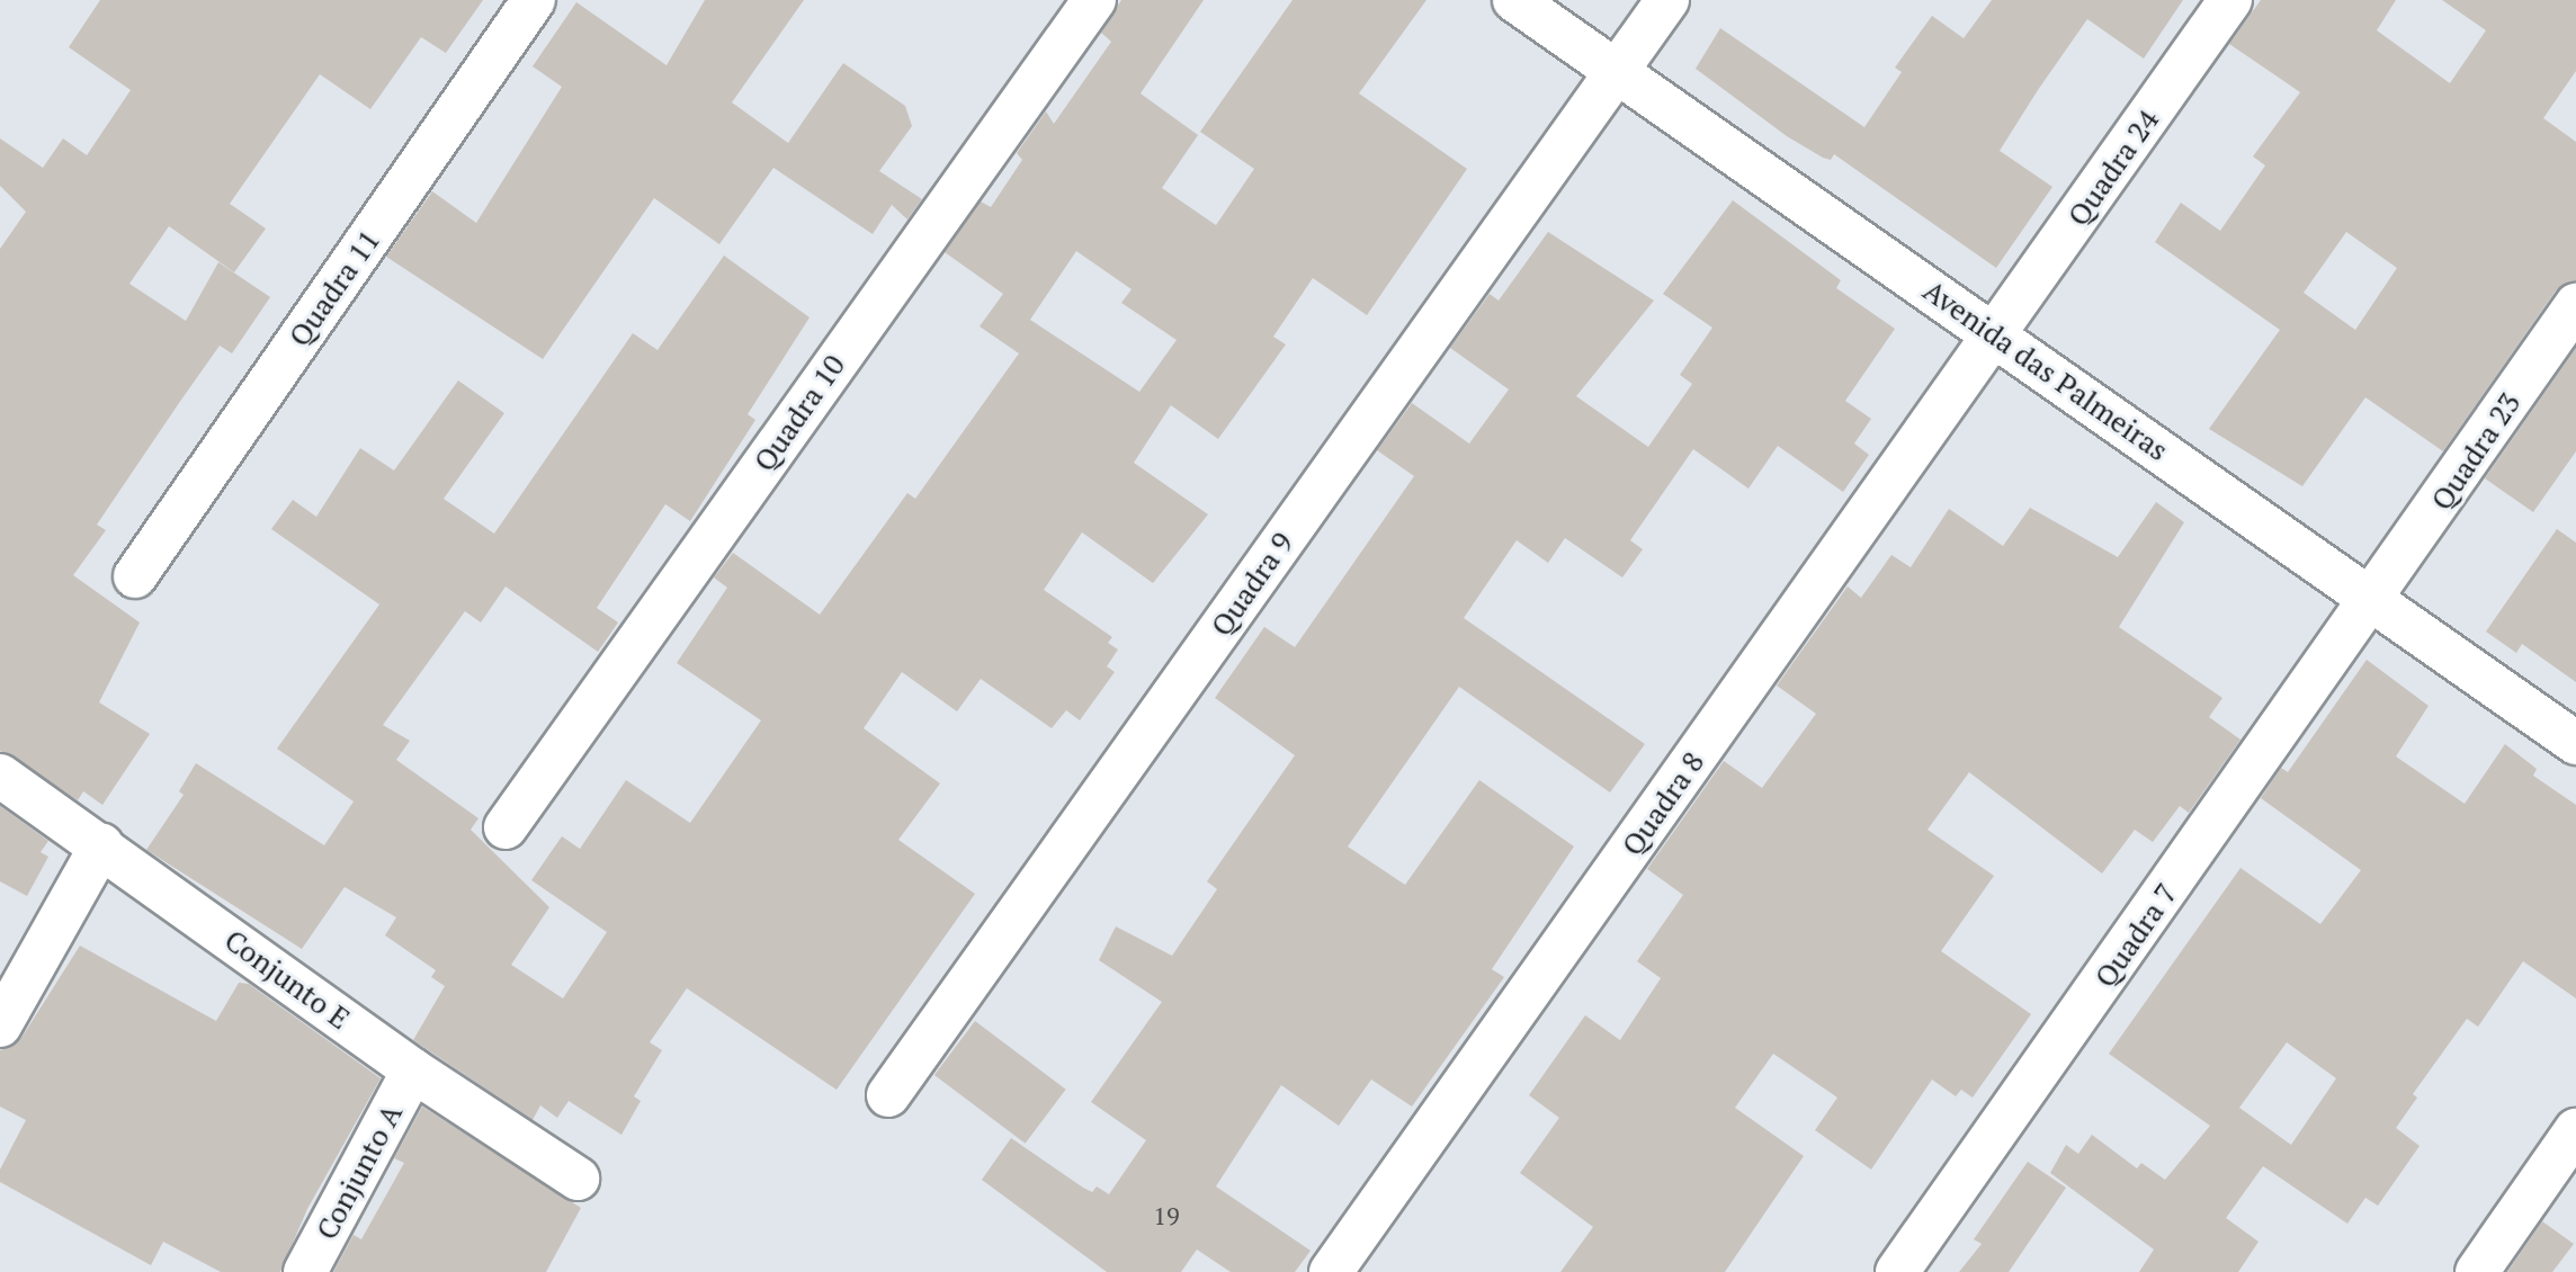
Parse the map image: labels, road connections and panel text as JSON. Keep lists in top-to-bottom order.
{
  "streets": {
    "street": [
      "Quadra 24",
      "Quadra 11",
      "Avenida das Palmeiras",
      "Quadra 10",
      "Quadra 23",
      "Quadra 9",
      "Quadra 8",
      "Quadra 7",
      "Conjunto E",
      "Conjunto A"
    ]
  },
  "crossings": [
    ["Quadra 24", "Avenida das Palmeiras"],
    ["Quadra 24", "Quadra 8"],
    ["Avenida das Palmeiras", "Quadra 23"],
    ["Avenida das Palmeiras", "Quadra 9"],
    ["Avenida das Palmeiras", "Quadra 8"],
    ["Avenida das Palmeiras", "Quadra 7"],
    ["Quadra 23", "Quadra 7"],
    ["Conjunto E", "Conjunto A"]
  ],
  "house_numbers": ["19"]
}
